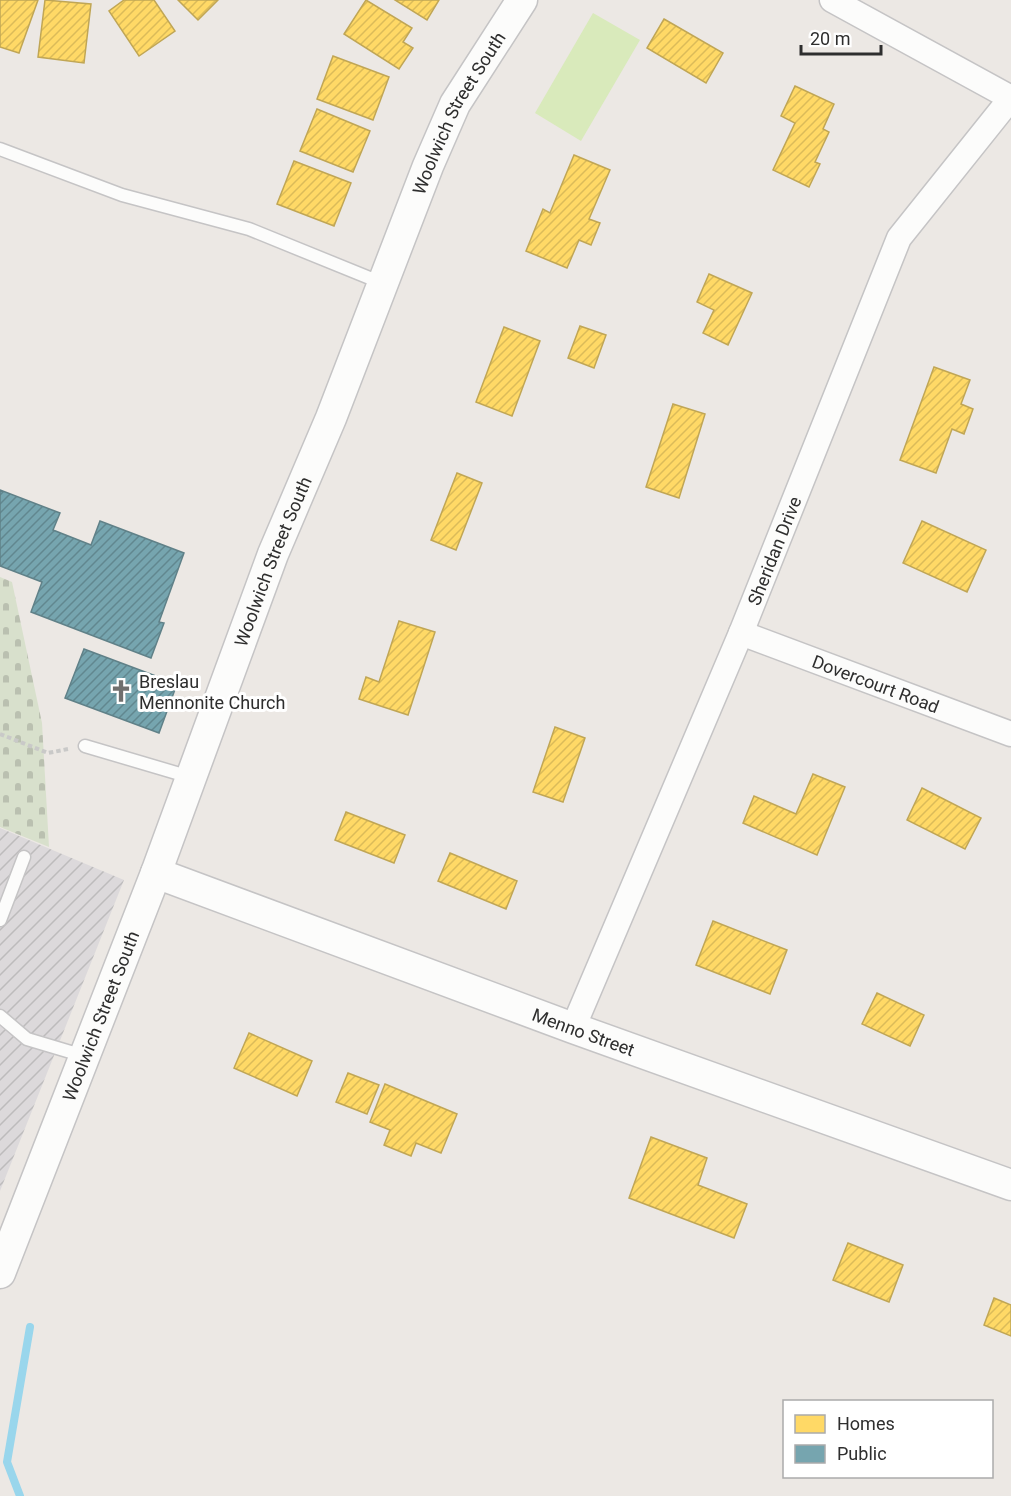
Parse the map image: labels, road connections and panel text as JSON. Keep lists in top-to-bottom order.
{
  "streets": {
    "street": [
      "Woolwich Street South",
      "Sheridan Drive",
      "Dovercourt Road",
      "Menno Street"
    ]
  },
  "crossings": [
    ["Woolwich Street South", "Menno Street"],
    ["Sheridan Drive", "Dovercourt Road"],
    ["Sheridan Drive", "Menno Street"]
  ],
  "places": {
    "church": ["Breslau Mennonite Church"]
  },
  "legend": ["Homes", "Public"],
  "scale_bar": "20 m"
}
